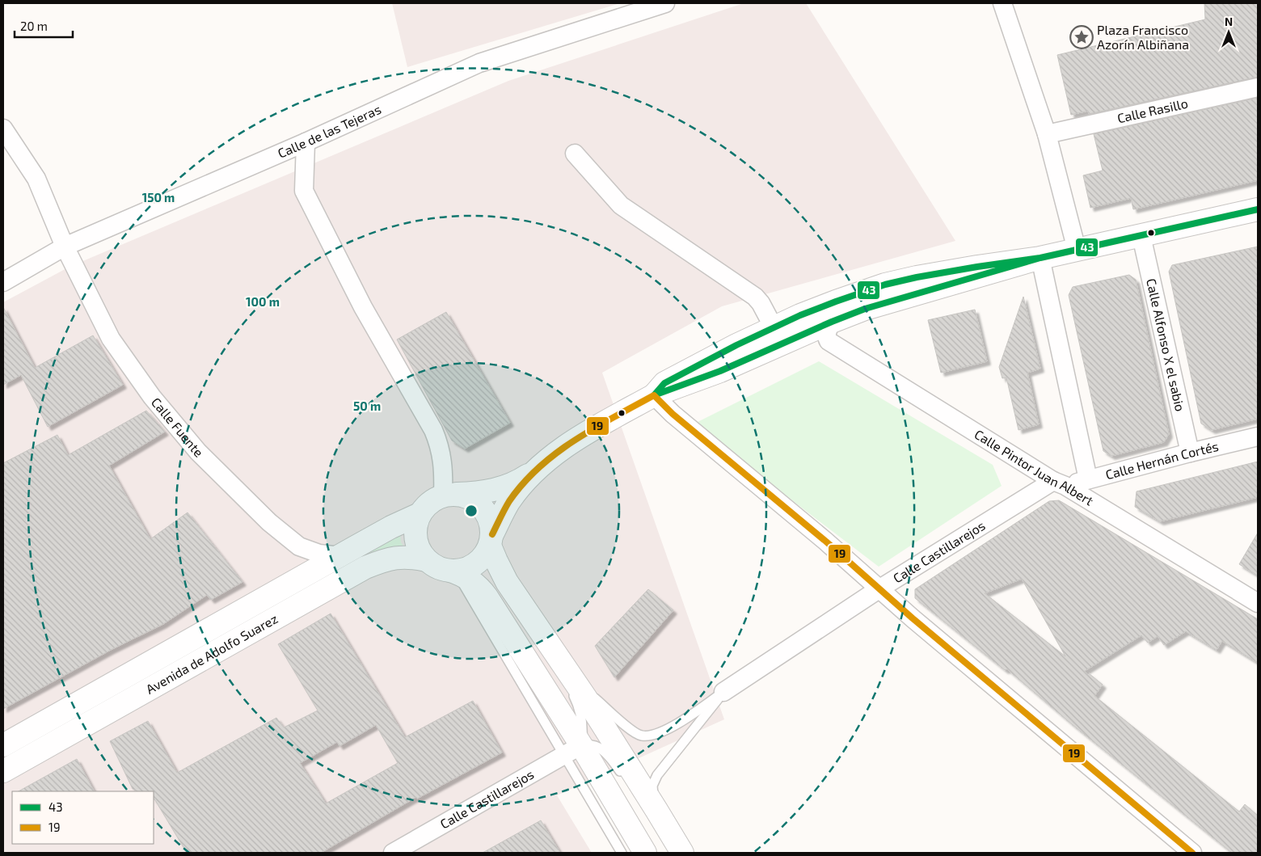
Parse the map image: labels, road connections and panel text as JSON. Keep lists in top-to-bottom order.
{
  "streets": {
    "main road": ["Avenida de Adolfo Suarez"],
    "street": [
      "Calle Rasillo",
      "Calle de las Tejeras",
      "Calle Alfonso X el sabio",
      "Calle Fuente",
      "Calle Hernán Cortés",
      "Calle Pintor Juan Albert",
      "Calle Castillarejos"
    ]
  },
  "crossings": [
    ["Calle de las Tejeras", "Calle Fuente"],
    ["Calle Alfonso X el sabio", "Calle Hernán Cortés"],
    ["Calle Fuente", "Avenida de Adolfo Suarez"],
    ["Calle Hernán Cortés", "Calle Pintor Juan Albert"],
    ["Calle Hernán Cortés", "Calle Castillarejos"],
    ["Calle Pintor Juan Albert", "Calle Castillarejos"]
  ],
  "places": {
    "place": ["Plaza Francisco Azorín Albiñana"]
  },
  "lines": ["transit line 43", "transit line 19"],
  "legend": ["43", "19"],
  "scale_bar": "20 m",
  "north": "top",
  "rings": ["150 m", "100 m", "50 m"]
}
